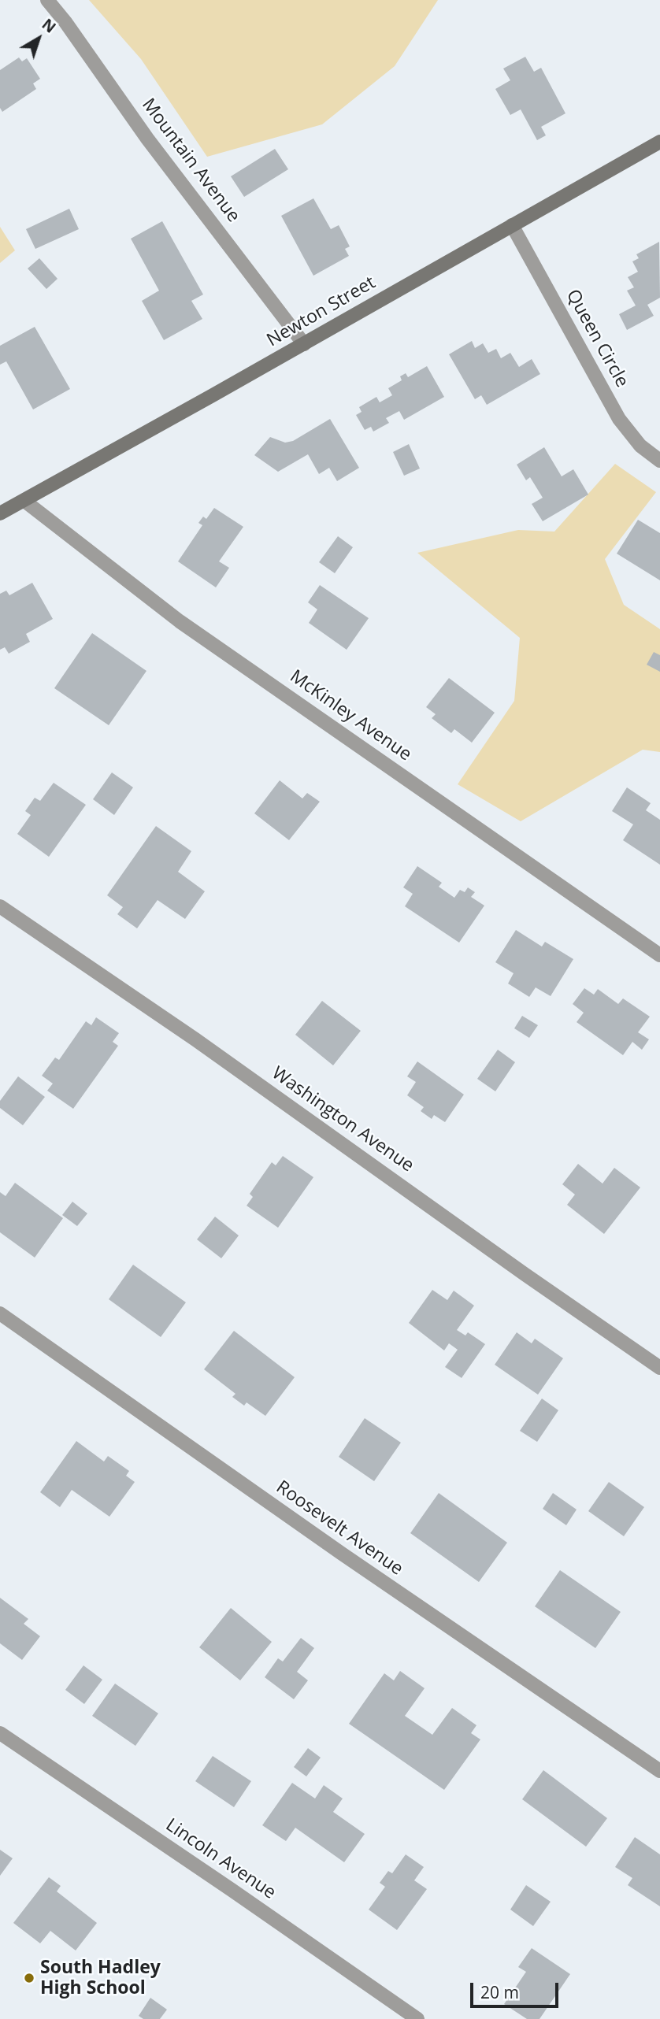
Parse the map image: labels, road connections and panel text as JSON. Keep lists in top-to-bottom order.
{
  "streets": {
    "main road": ["Newton Street"],
    "street": [
      "Mountain Avenue",
      "Queen Circle",
      "McKinley Avenue",
      "Washington Avenue",
      "Roosevelt Avenue",
      "Lincoln Avenue"
    ]
  },
  "crossings": [
    ["Mountain Avenue", "Newton Street"],
    ["Newton Street", "Queen Circle"],
    ["Newton Street", "McKinley Avenue"]
  ],
  "places": ["South Hadley High School"],
  "scale_bar": "20 m",
  "north": "top right"
}
